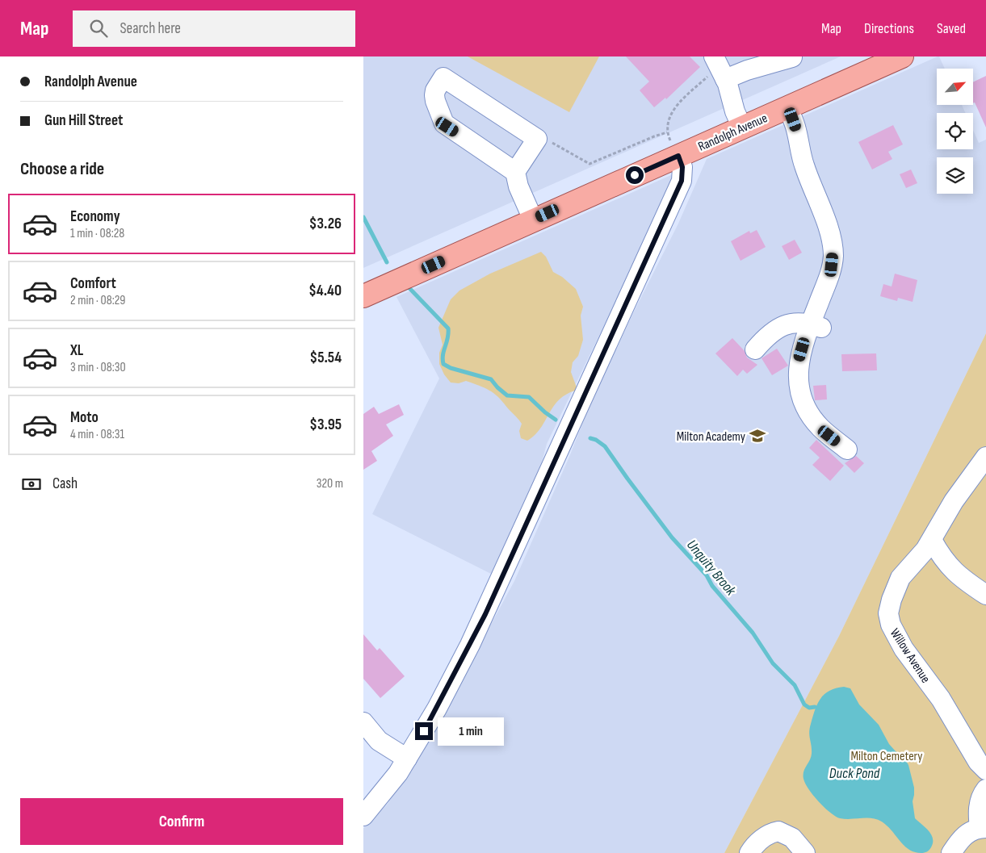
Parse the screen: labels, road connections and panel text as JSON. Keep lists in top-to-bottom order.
{
  "streets": {
    "main road": ["Randolph Avenue"],
    "street": ["Willow Avenue"]
  },
  "water": ["Unquity Brook", "Duck Pond"],
  "parks": ["Milton Cemetery"],
  "places": {
    "school or university": ["Milton Academy"]
  },
  "north": "top right",
  "page": {
    "header": "Map",
    "search": "Search here",
    "nav": ["Map", "Directions", "Saved"],
    "banner": ["Randolph Avenue", "Gun Hill Street"],
    "heading": "Choose a ride",
    "list": [
      {
        "name": "Economy",
        "note": "1 min · 08:28",
        "value": "$3.26"
      },
      {
        "name": "Comfort",
        "note": "2 min · 08:29",
        "value": "$4.40"
      },
      {
        "name": "XL",
        "note": "3 min · 08:30",
        "value": "$5.54"
      },
      {
        "name": "Moto",
        "note": "4 min · 08:31",
        "value": "$3.95"
      }
    ],
    "pay": ["Cash", "320 m"],
    "bubble": "1 min",
    "buttons": "Confirm"
  }
}
